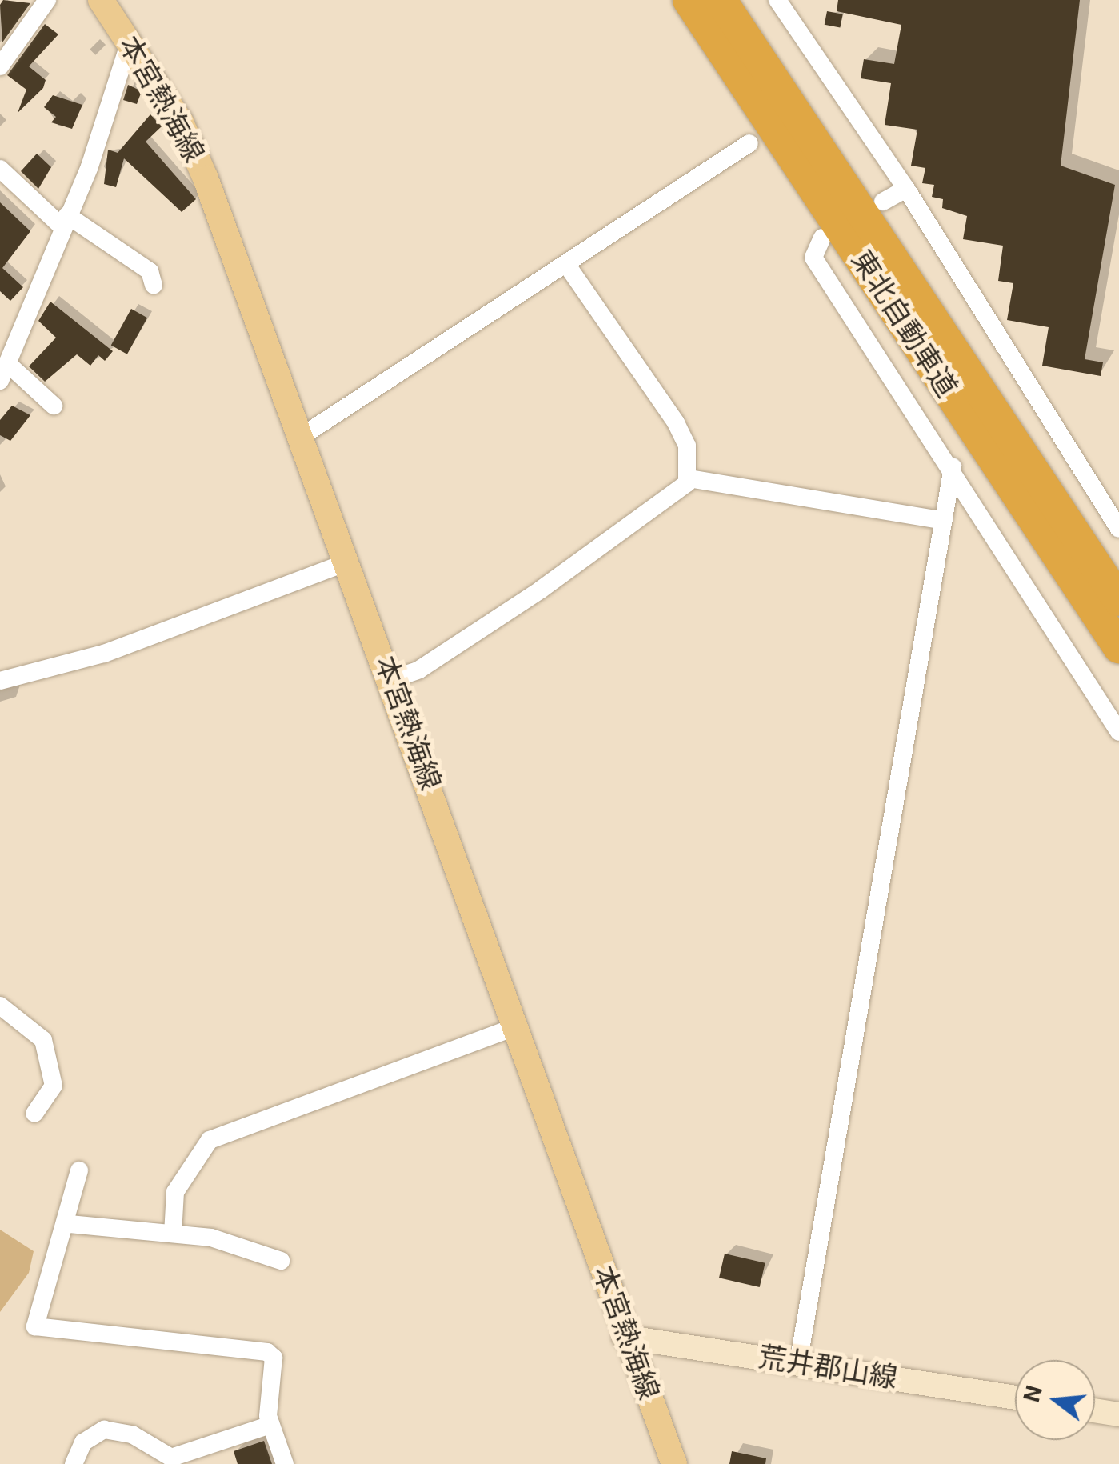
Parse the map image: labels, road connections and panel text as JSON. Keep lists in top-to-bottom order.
{
  "streets": {
    "highway": ["東北自動車道"],
    "main road": ["本宮熱海線", "荒井郡山線"]
  },
  "crossings": [
    ["本宮熱海線", "荒井郡山線"]
  ],
  "north": "left"
}
